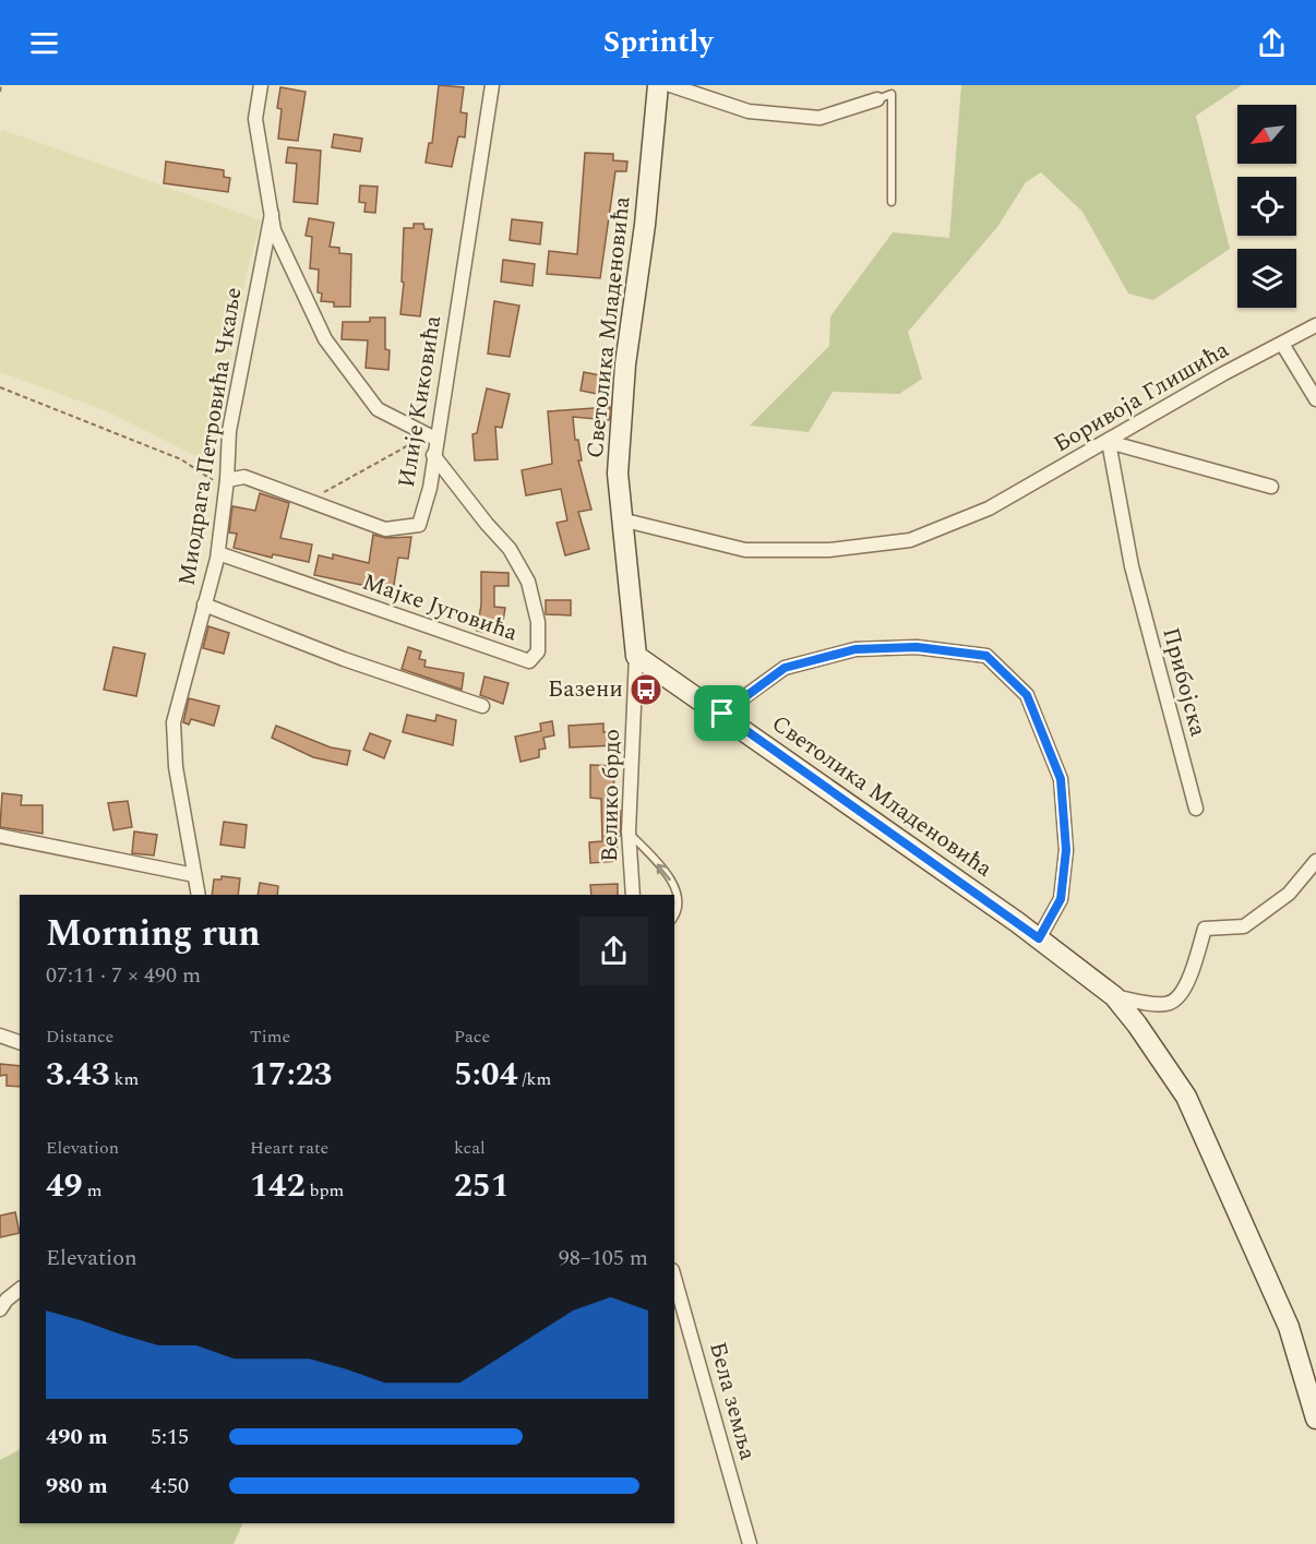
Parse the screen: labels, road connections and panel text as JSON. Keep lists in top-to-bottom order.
{
  "streets": {
    "street": [
      "Светолика Младеновића",
      "Боривоја Глишића",
      "Илије Киковића",
      "Миодрага Петровића Чкаље",
      "Мајке Југовића",
      "Прибојска",
      "Велико брдо",
      "Бела земља"
    ]
  },
  "crossings": [
    ["Светолика Младеновића", "Боривоја Глишића"],
    ["Светолика Младеновића", "Велико брдо"],
    ["Боривоја Глишића", "Прибојска"],
    ["Илије Киковића", "Миодрага Петровића Чкаље"],
    ["Илије Киковића", "Мајке Југовића"],
    ["Миодрага Петровића Чкаље", "Мајке Југовића"]
  ],
  "places": {
    "bus stop": ["Базени"]
  },
  "north": "bottom left",
  "page": {
    "header": "Sprintly",
    "heading": ["Morning run", "07:11 · 7 × 490 m"],
    "stats": [
      ["Distance", "3.43 km"],
      ["Time", "17:23"],
      ["Pace", "5:04 /km"],
      ["Elevation", "49 m"],
      ["Heart rate", "142 bpm"],
      ["kcal", "251"]
    ],
    "chart": ["Elevation", "98–105 m"],
    "list": [
      {
        "name": "490 m",
        "note": "5:15"
      },
      {
        "name": "980 m",
        "note": "4:50"
      }
    ]
  }
}
